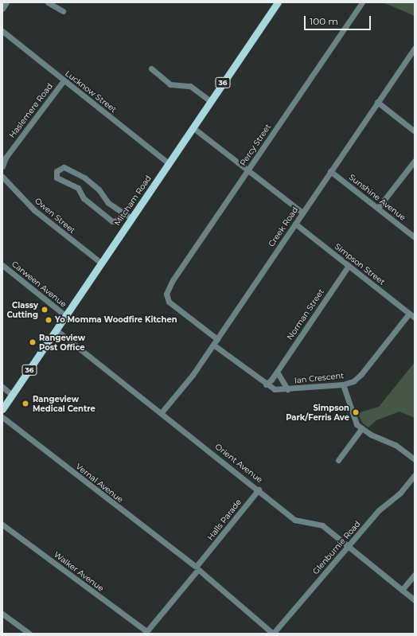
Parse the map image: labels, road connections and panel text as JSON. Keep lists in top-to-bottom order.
{
  "streets": {
    "main road": ["36", "Mitcham Road"],
    "street": [
      "Lucknow Street",
      "Haslemere Road",
      "Percy Street",
      "Sunshine Avenue",
      "Owen Street",
      "Creek Road",
      "Simpson Street",
      "Carween Avenue",
      "Norman Street",
      "Ian Crescent",
      "Orient Avenue",
      "Vernal Avenue",
      "Halls Parade",
      "Glenburnie Road",
      "Walker Avenue"
    ]
  },
  "crossings": [
    ["Lucknow Street", "Haslemere Road"],
    ["Lucknow Street", "Mitcham Road"],
    ["Percy Street", "Creek Road"],
    ["Sunshine Avenue", "Creek Road"],
    ["Mitcham Road", "Owen Street"],
    ["Mitcham Road", "Carween Avenue"],
    ["Mitcham Road", "Orient Avenue"],
    ["Creek Road", "Simpson Street"],
    ["Creek Road", "Ian Crescent"],
    ["Creek Road", "Orient Avenue"],
    ["Simpson Street", "Norman Street"],
    ["Simpson Street", "Ian Crescent"],
    ["Norman Street", "Ian Crescent"],
    ["Orient Avenue", "Halls Parade"],
    ["Orient Avenue", "Glenburnie Road"],
    ["Vernal Avenue", "Halls Parade"],
    ["Vernal Avenue", "Glenburnie Road"],
    ["Halls Parade", "Walker Avenue"]
  ],
  "places": [
    "Classy Cutting",
    "Yo Momma Woodfire Kitchen",
    "Rangeview Post Office",
    "Rangeview Medical Centre",
    "Simpson Park/Ferris Ave"
  ],
  "scale_bar": "100 m"
}
